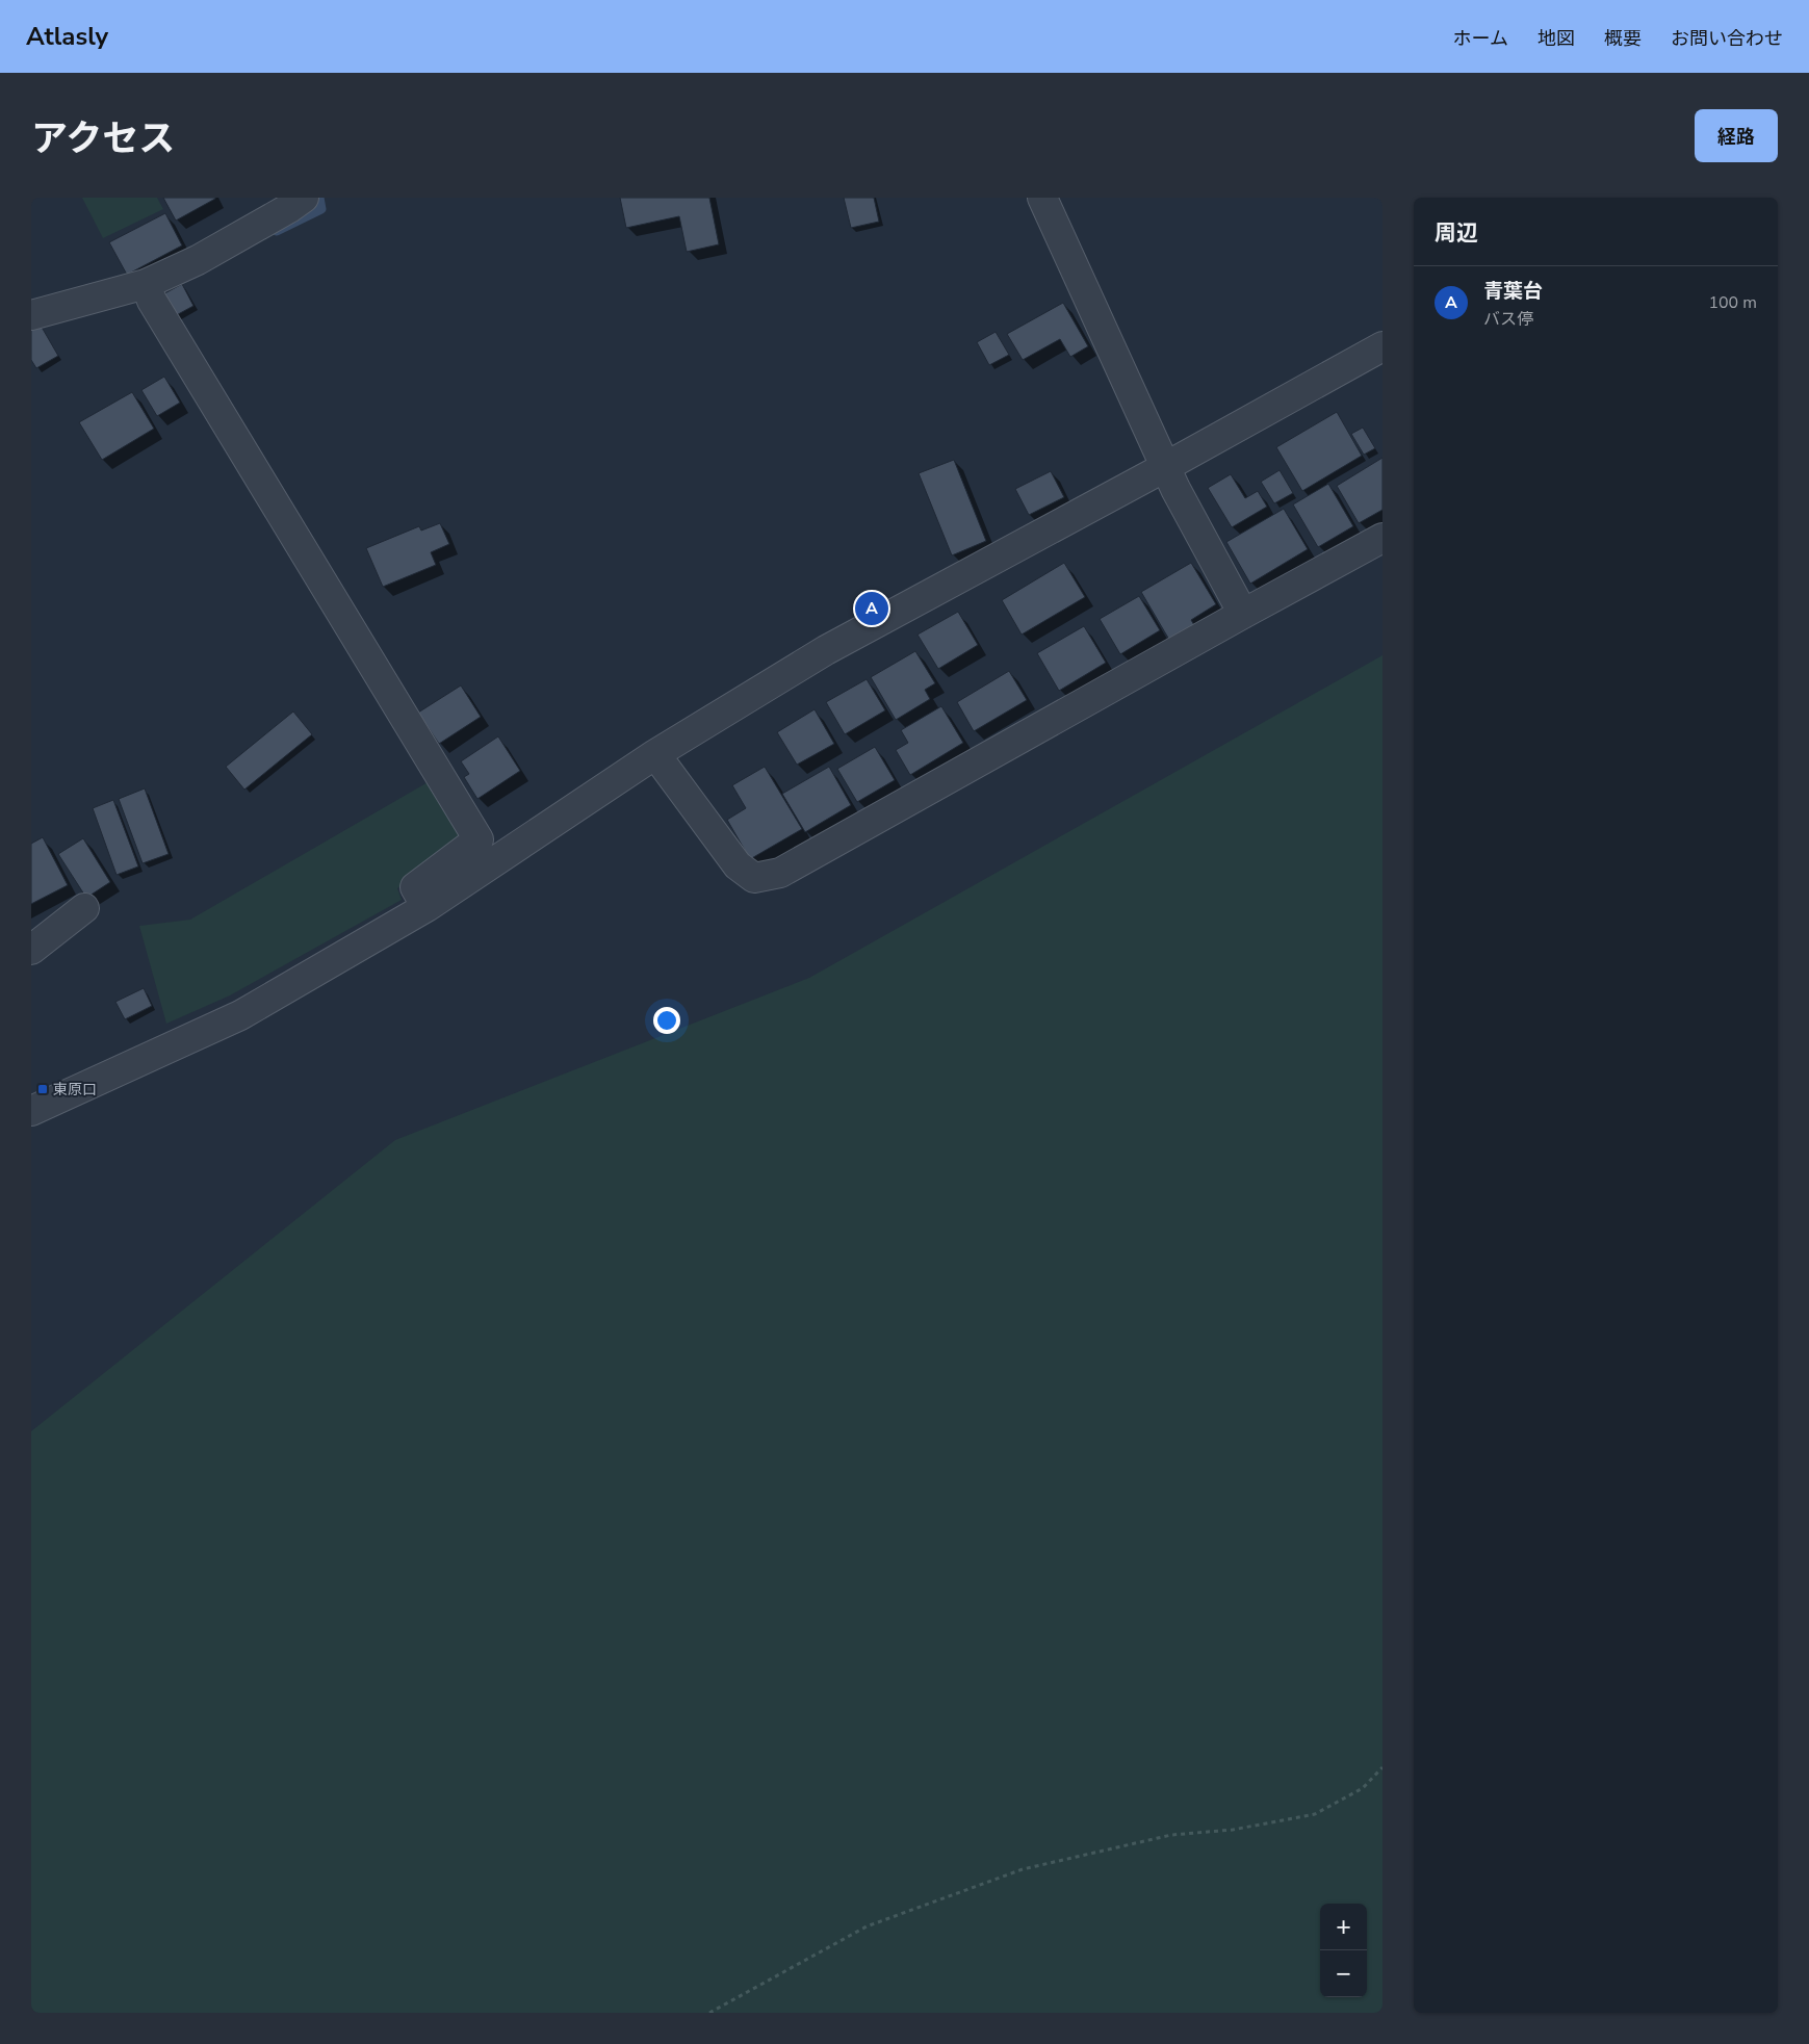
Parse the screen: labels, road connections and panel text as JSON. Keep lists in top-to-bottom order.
{
  "places": {
    "transit": ["東原口"]
  },
  "page": {
    "header": "Atlasly",
    "nav": [
      "ホーム",
      "地図",
      "概要",
      "お問い合わせ"
    ],
    "title": "アクセス",
    "buttons": "経路",
    "heading": "周辺",
    "list": [
      {
        "mark": "A",
        "name": "青葉台",
        "note": "バス停",
        "value": "100 m"
      }
    ],
    "pins": "A",
    "map_buttons": ["+", "−"]
  }
}
